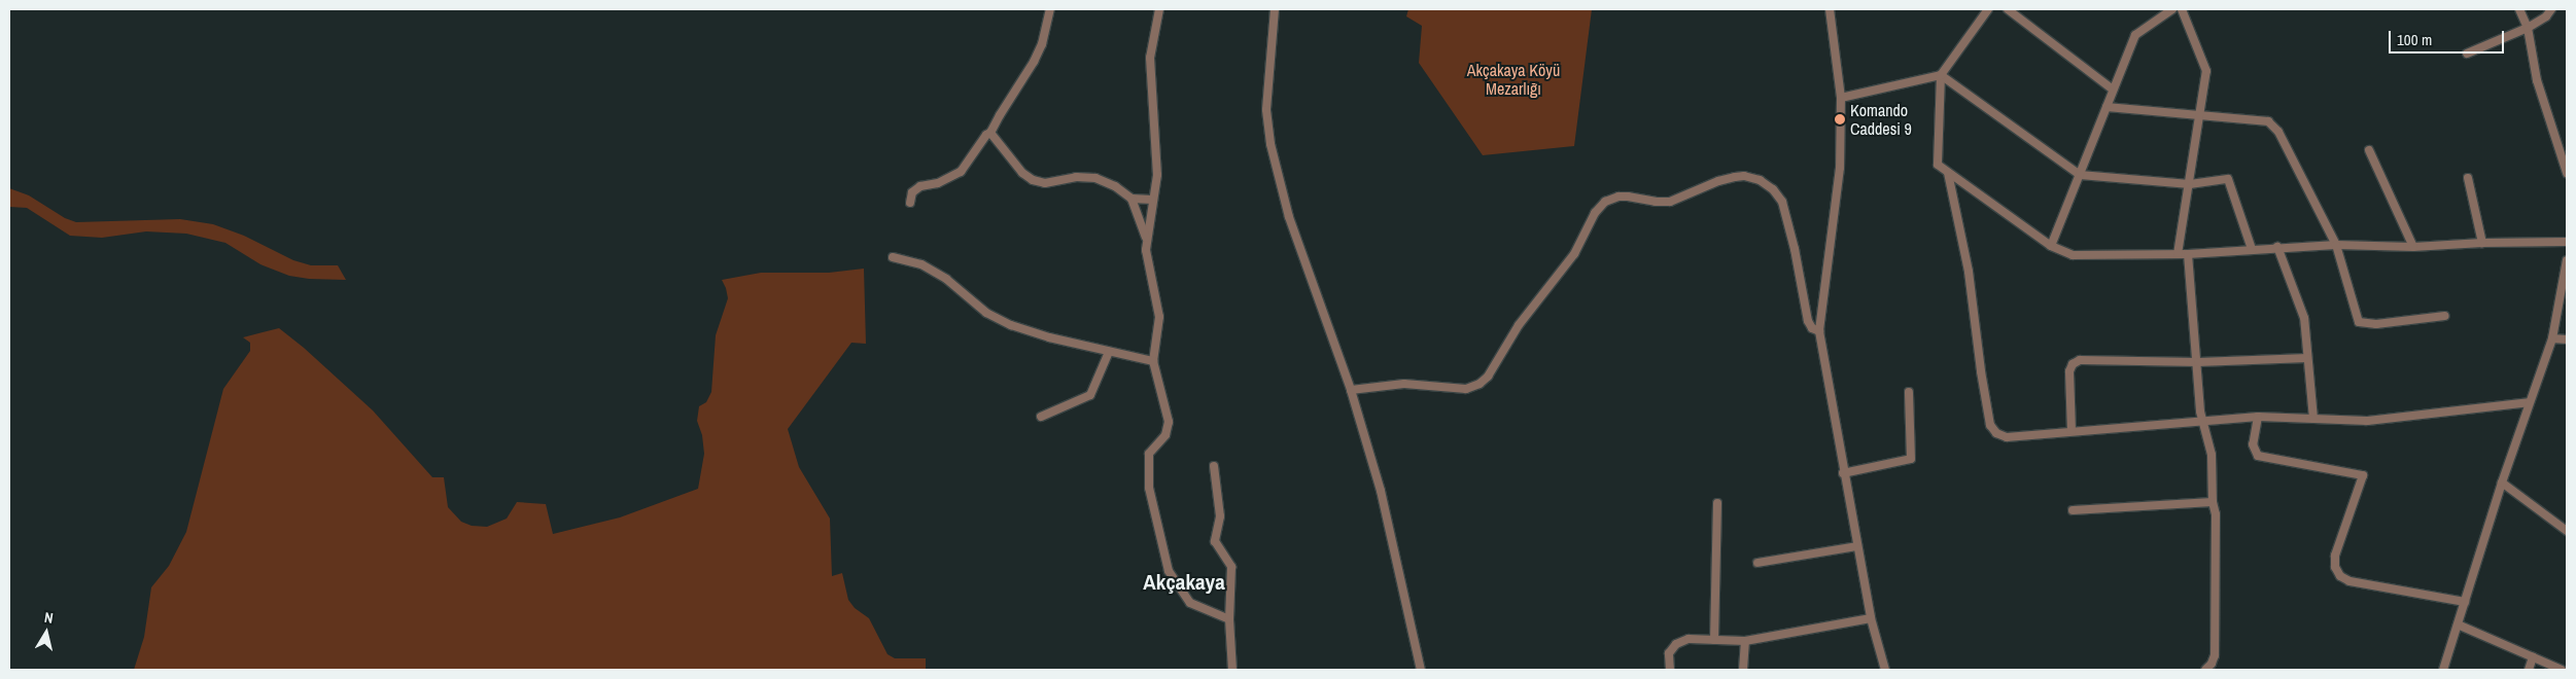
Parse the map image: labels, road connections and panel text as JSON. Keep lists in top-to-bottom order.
{
  "districts": ["Akçakaya"],
  "parks": ["Akçakaya Köyü Mezarlığı"],
  "places": ["Komando Caddesi 9"],
  "scale_bar": "100 m",
  "north": "top"
}
